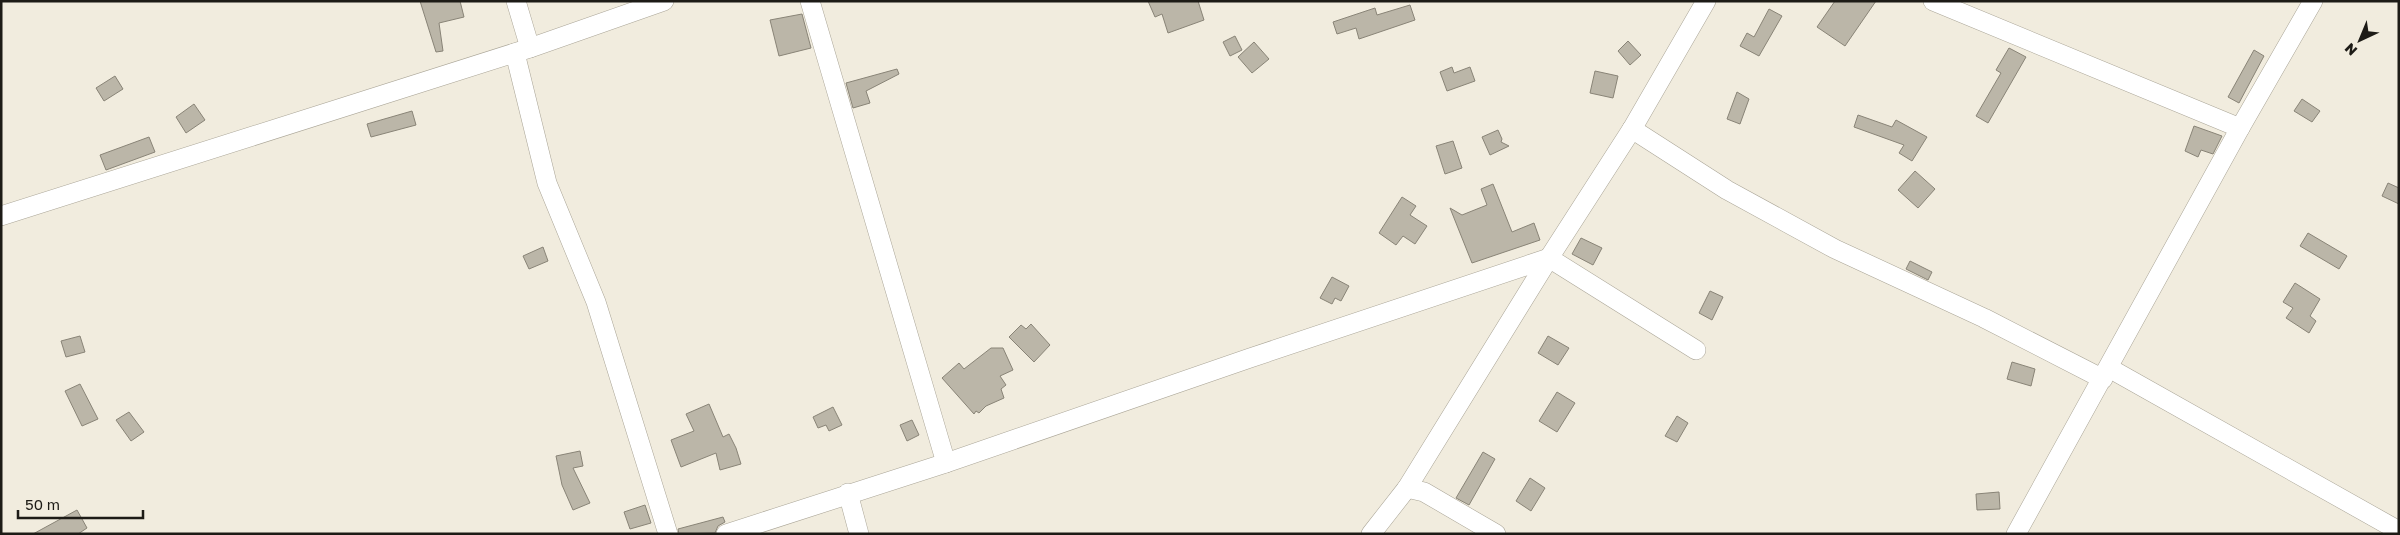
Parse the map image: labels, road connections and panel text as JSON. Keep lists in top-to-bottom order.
{
  "scale_bar": "50 m",
  "north": "bottom left"
}
